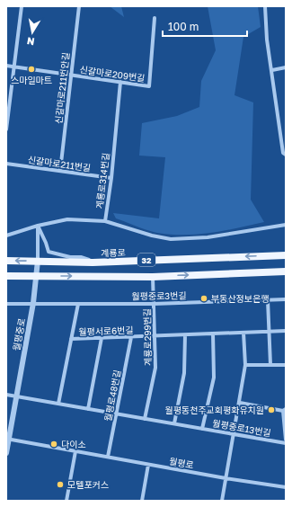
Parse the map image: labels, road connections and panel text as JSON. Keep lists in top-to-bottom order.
{
  "streets": {
    "main road": ["계룡로", "32"],
    "street": [
      "신갈마로209번길",
      "신갈마로211번안길",
      "신갈마로211번길",
      "계룡로314번길",
      "월평중로3번길",
      "월평서로6번길",
      "월평중로",
      "계룡로299번길",
      "월평로48번길",
      "월평중로13번길",
      "월평로"
    ]
  },
  "crossings": [
    ["신갈마로209번길", "신갈마로211번안길"],
    ["신갈마로209번길", "계룡로314번길"],
    ["신갈마로211번안길", "신갈마로211번길"],
    ["신갈마로211번길", "계룡로314번길"],
    ["계룡로", "월평중로"],
    ["32", "월평중로"],
    ["32", "계룡로299번길"],
    ["월평중로3번길", "월평중로"],
    ["월평중로3번길", "계룡로299번길"],
    ["월평서로6번길", "계룡로299번길"],
    ["월평서로6번길", "월평로48번길"],
    ["월평중로", "월평중로13번길"],
    ["월평중로", "월평로"],
    ["계룡로299번길", "월평중로13번길"],
    ["월평로48번길", "월평중로13번길"],
    ["월평로48번길", "월평로"]
  ],
  "places": [
    "스마일마트",
    "부동산정보은행",
    "월평동천주교회평화유치원",
    "다이소",
    "모텔포커스"
  ],
  "scale_bar": "100 m",
  "north": "bottom"
}
